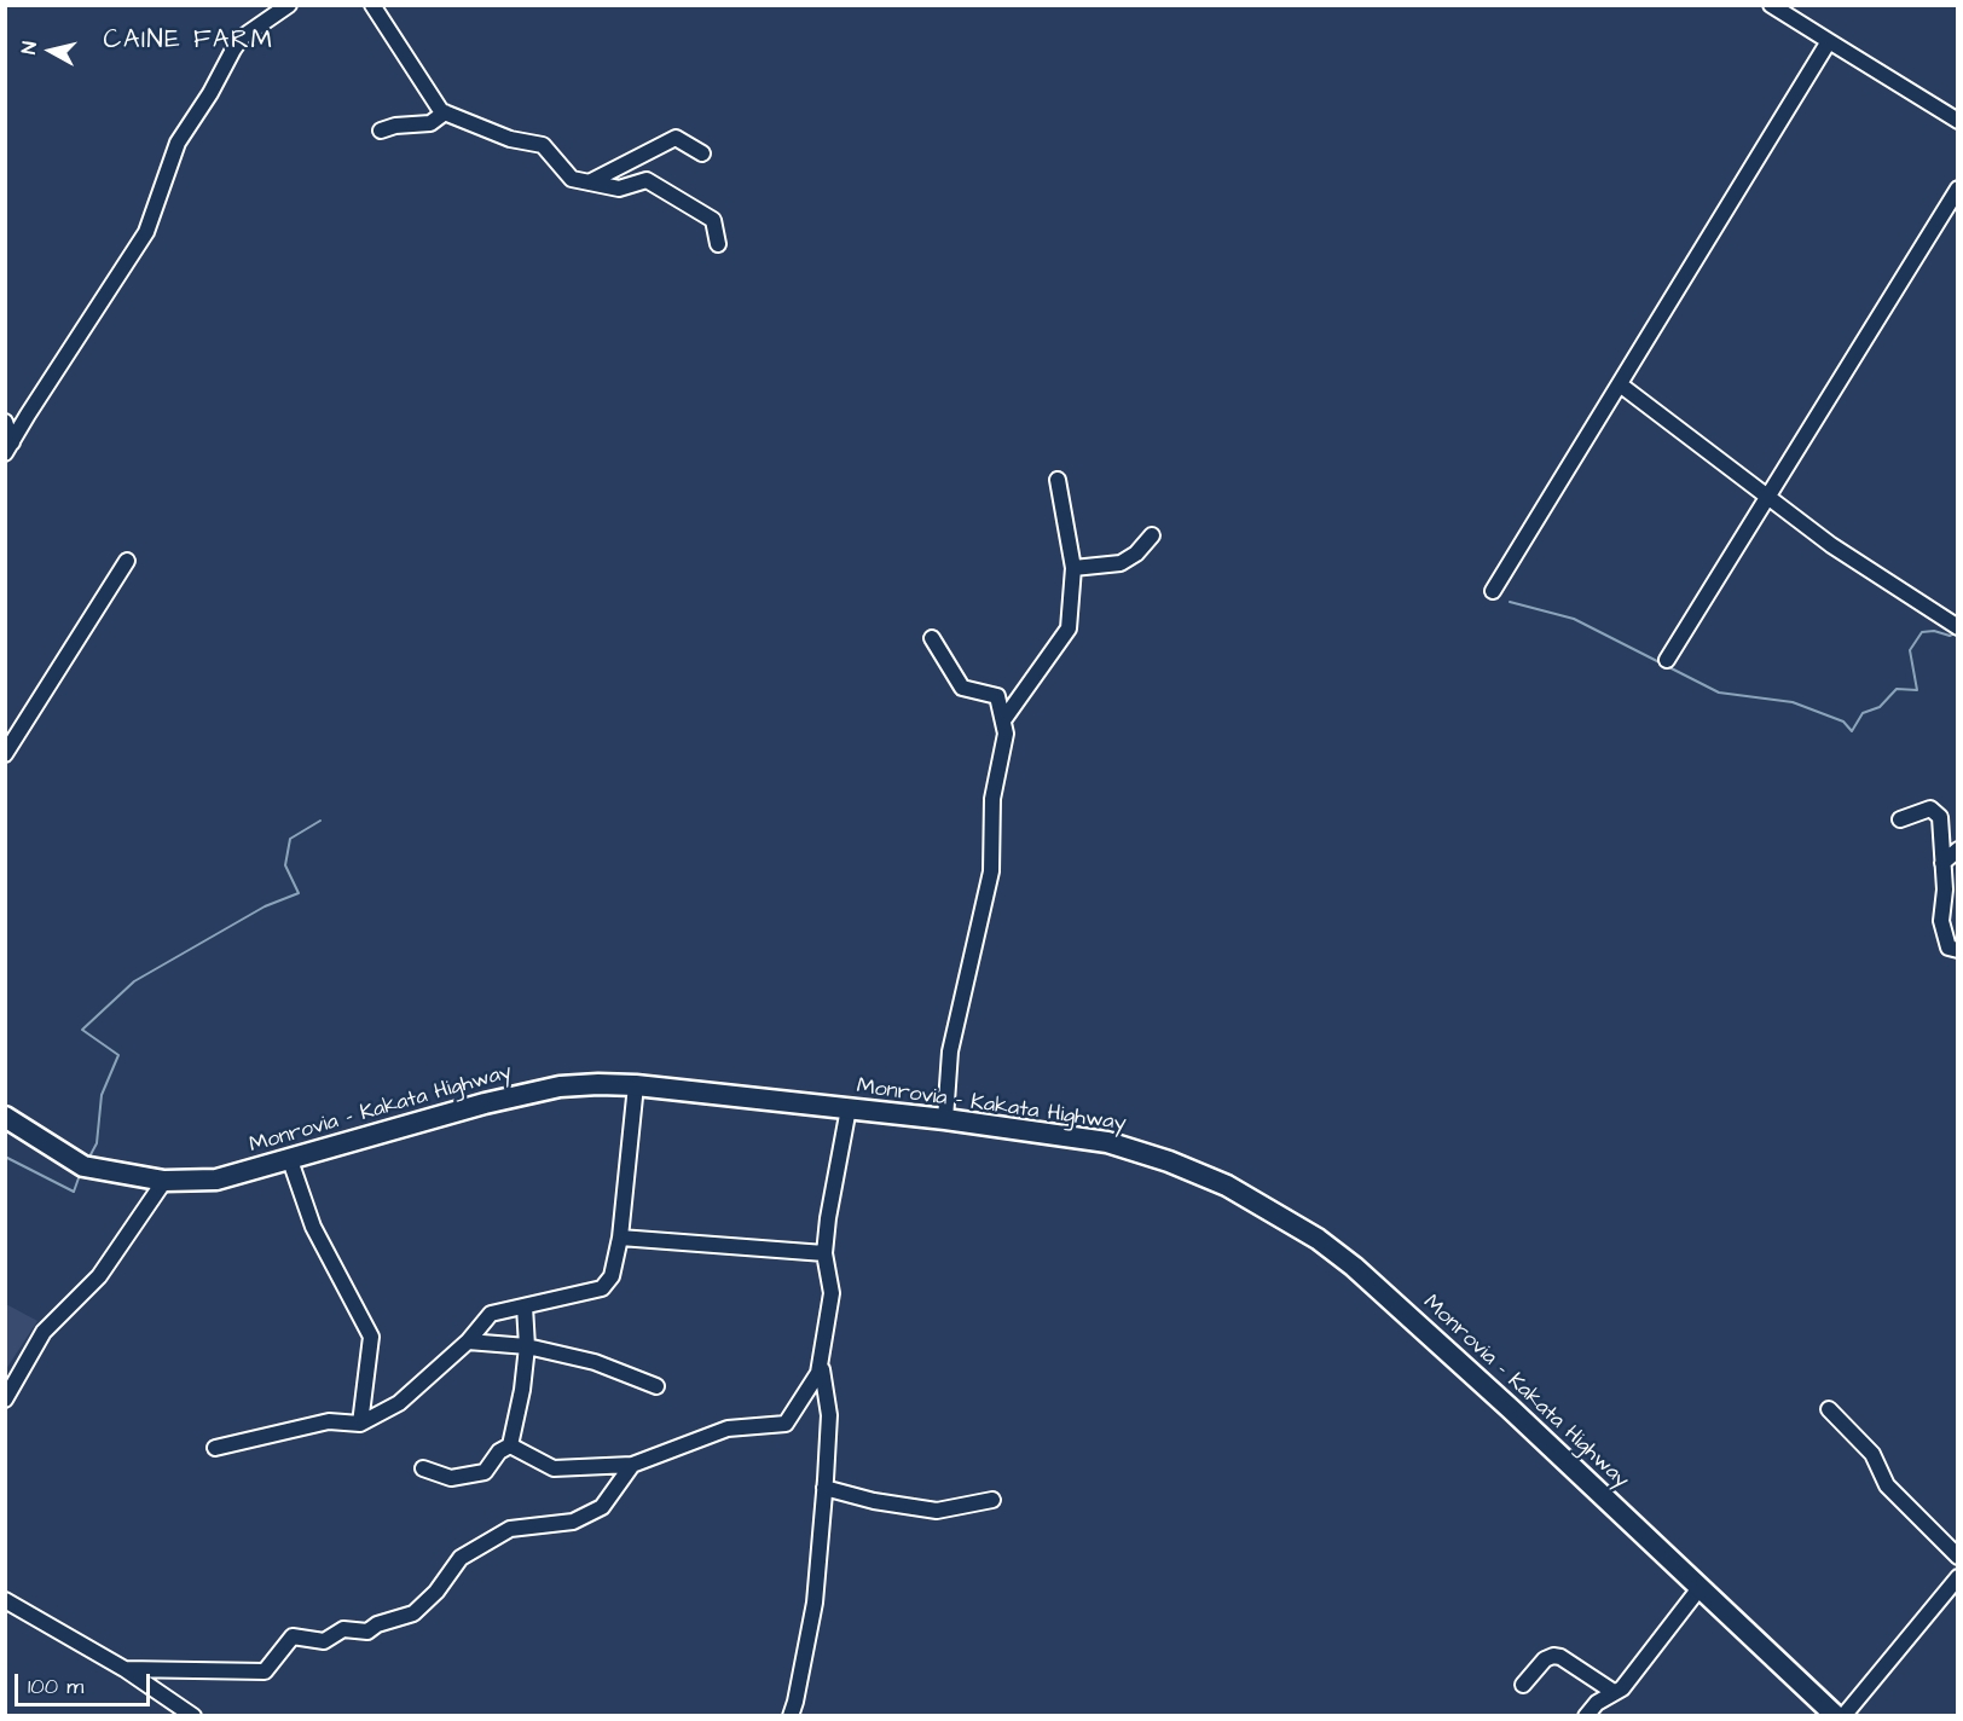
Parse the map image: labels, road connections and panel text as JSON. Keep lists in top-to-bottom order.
{
  "streets": {
    "highway": ["Monrovia - Kakata Highway"]
  },
  "districts": ["CAINE FARM"],
  "scale_bar": "100 m",
  "north": "left"
}
